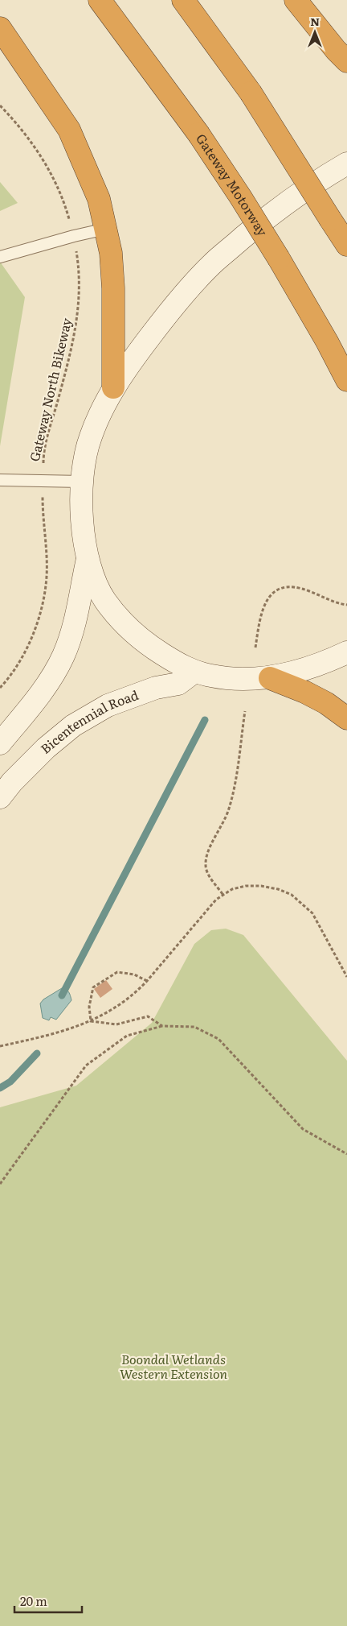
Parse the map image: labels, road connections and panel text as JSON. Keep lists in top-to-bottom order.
{
  "streets": {
    "highway": ["Gateway Motorway"],
    "main road": ["Bicentennial Road"],
    "path": ["Gateway North Bikeway"]
  },
  "parks": ["Boondal Wetlands Western Extension"],
  "scale_bar": "20 m",
  "north": "top"
}
